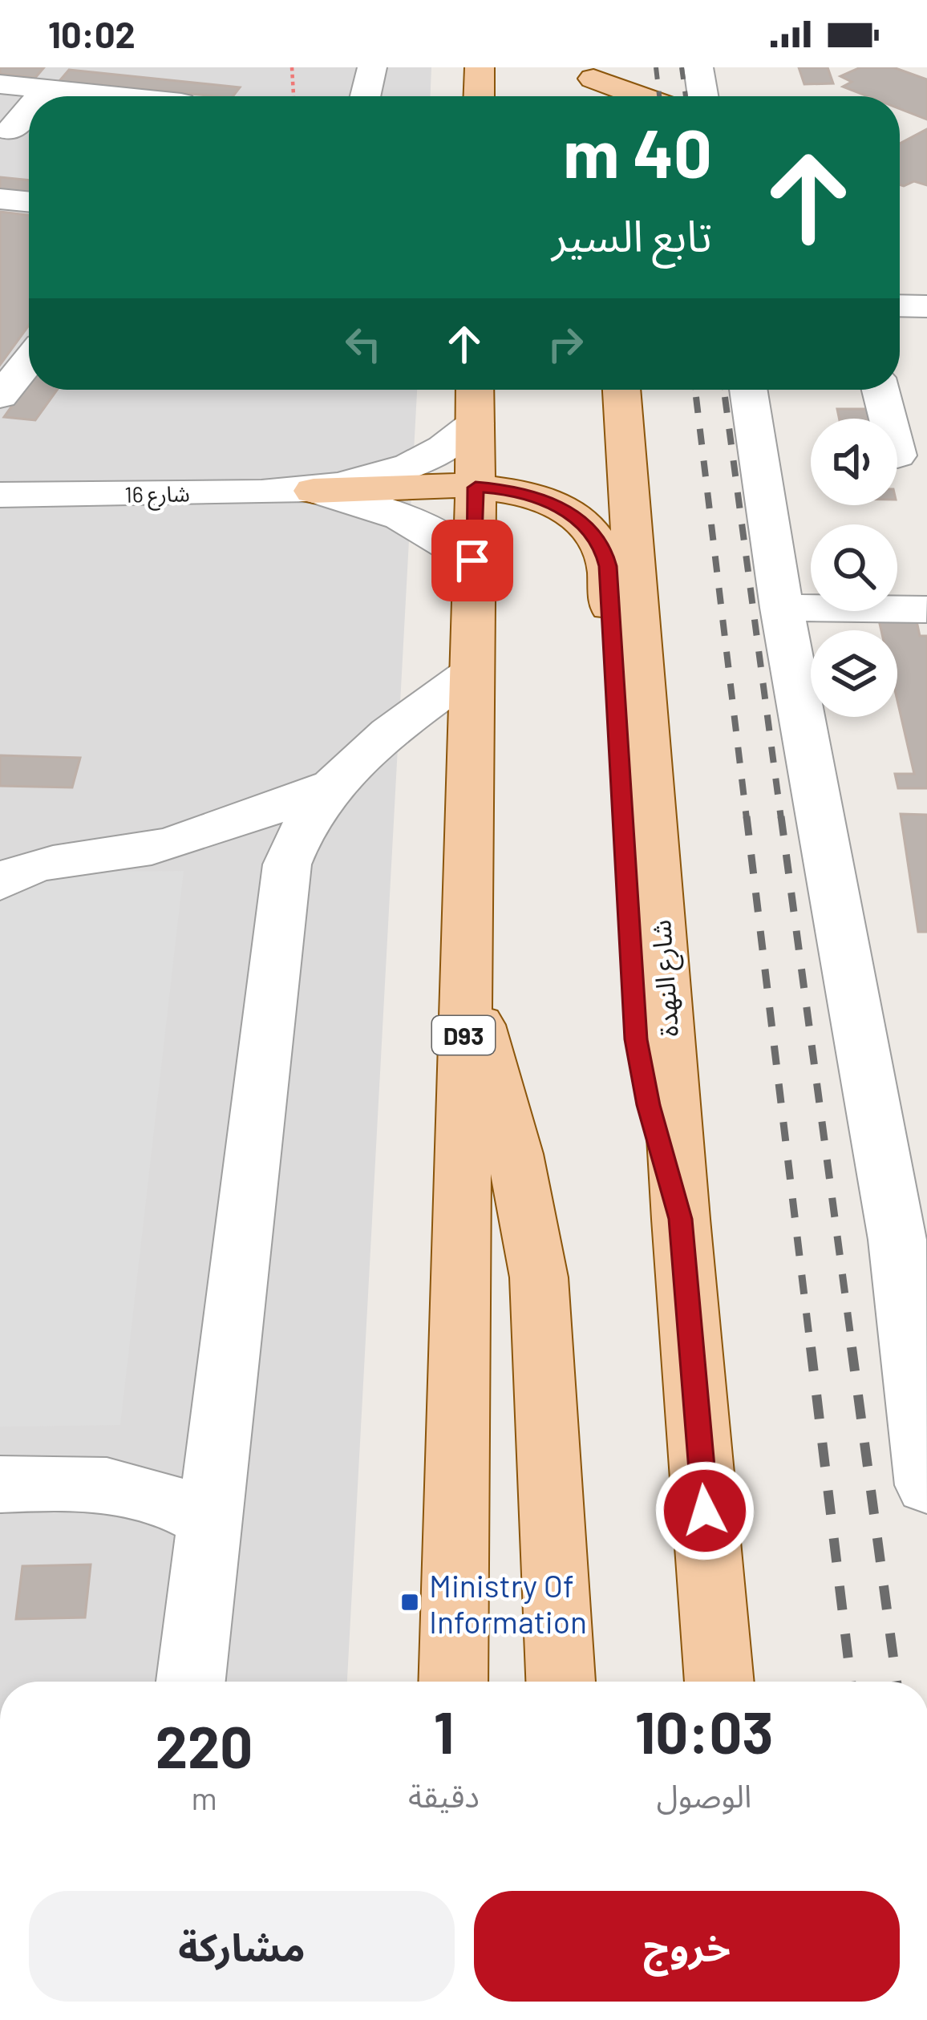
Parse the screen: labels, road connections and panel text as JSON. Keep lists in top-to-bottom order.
{
  "streets": {
    "main road": ["شارع النهدة", "D93"],
    "street": ["شارع 16"]
  },
  "crossings": [
    ["شارع 16", "D93"]
  ],
  "places": {
    "transit": ["Ministry Of Information"]
  },
  "page": {
    "status": "10:02",
    "turn": ["40 m", "تابع السير"],
    "eta": [
      "10:03",
      "الوصول",
      "1",
      "دقيقة",
      "220",
      "m"
    ],
    "buttons": ["خروج", "مشاركة"]
  }
}
